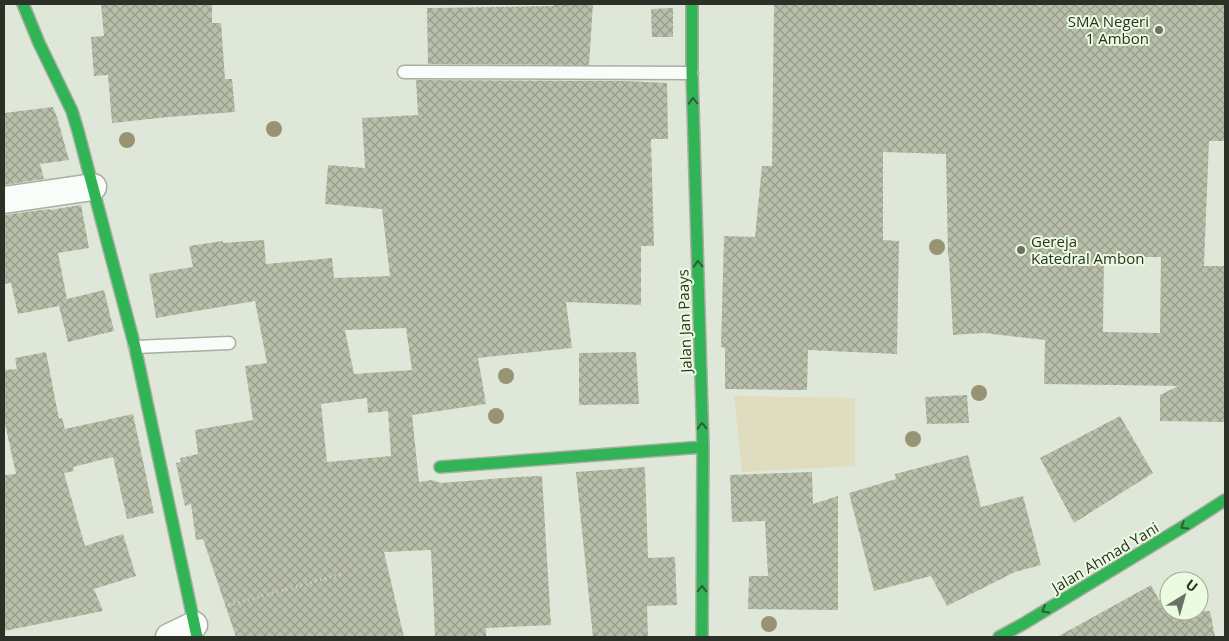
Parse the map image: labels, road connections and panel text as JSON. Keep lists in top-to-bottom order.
{
  "streets": {
    "main road": ["Jalan Jan Paays", "Jalan Ahmad Yani"]
  },
  "one_way": ["Jalan Jan Paays", "Jalan Ahmad Yani"],
  "places": ["SMA Negeri 1 Ambon", "Gereja Katedral Ambon"],
  "north": "top right"
}
